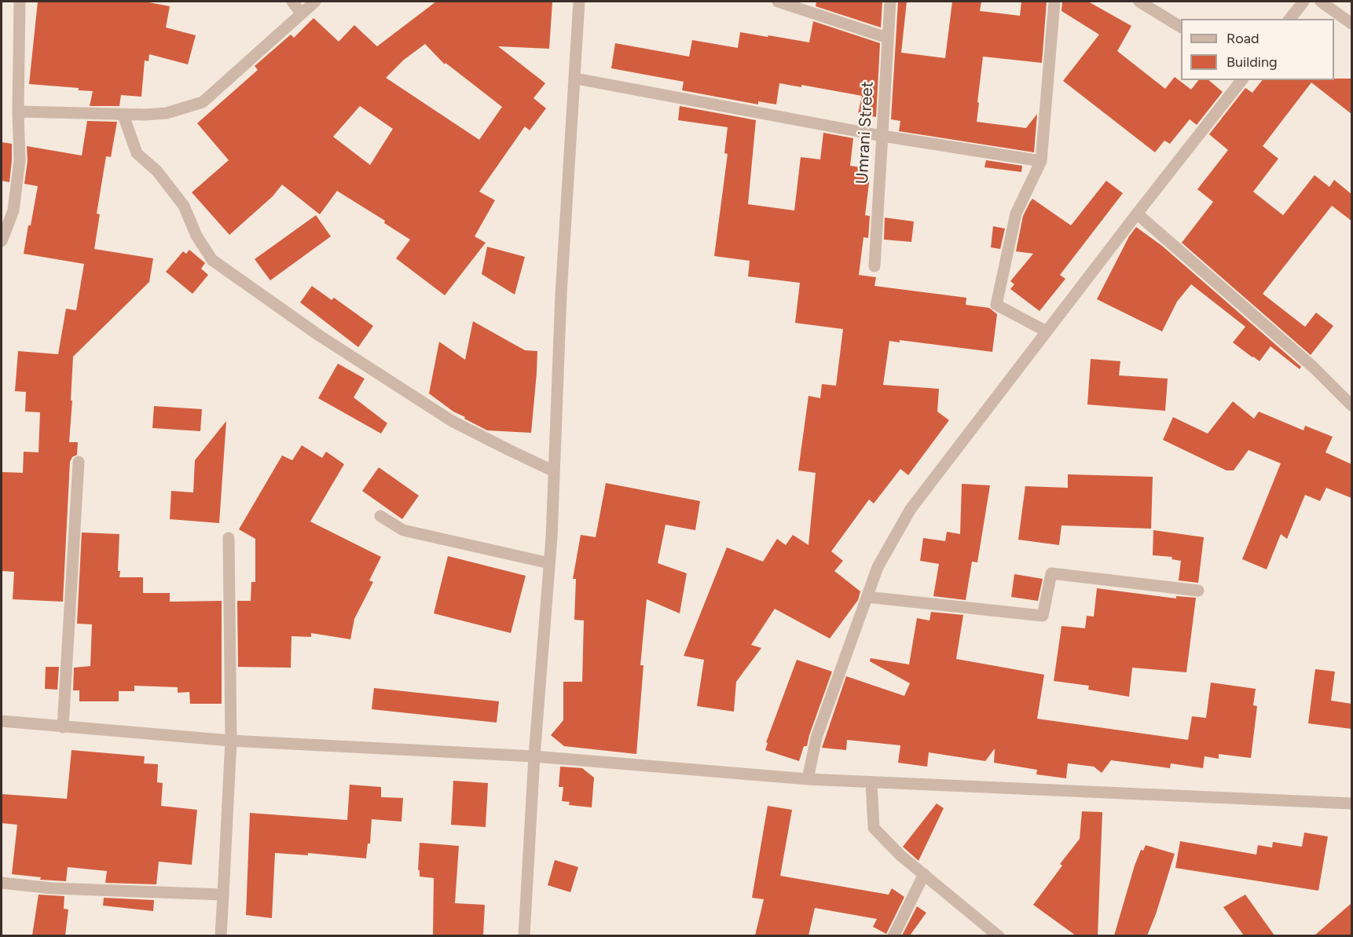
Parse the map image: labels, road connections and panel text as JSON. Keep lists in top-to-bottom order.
{
  "streets": {
    "street": ["Umrani Street"]
  },
  "legend": ["Road", "Building"]
}
